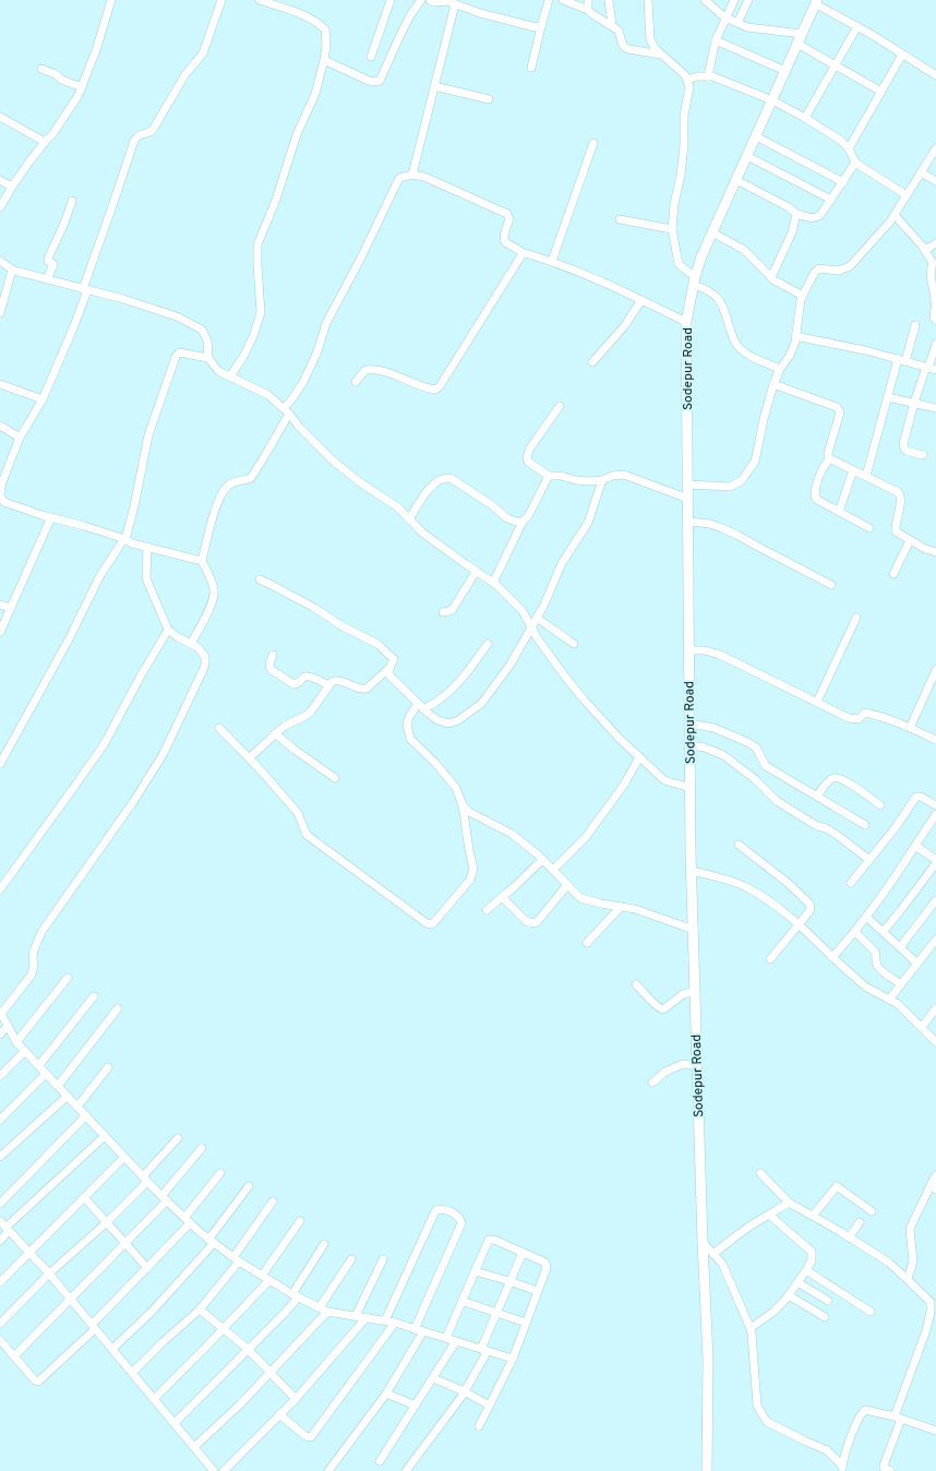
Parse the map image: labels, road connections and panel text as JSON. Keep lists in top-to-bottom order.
{
  "streets": {
    "main road": ["Sodepur Road"]
  }
}
